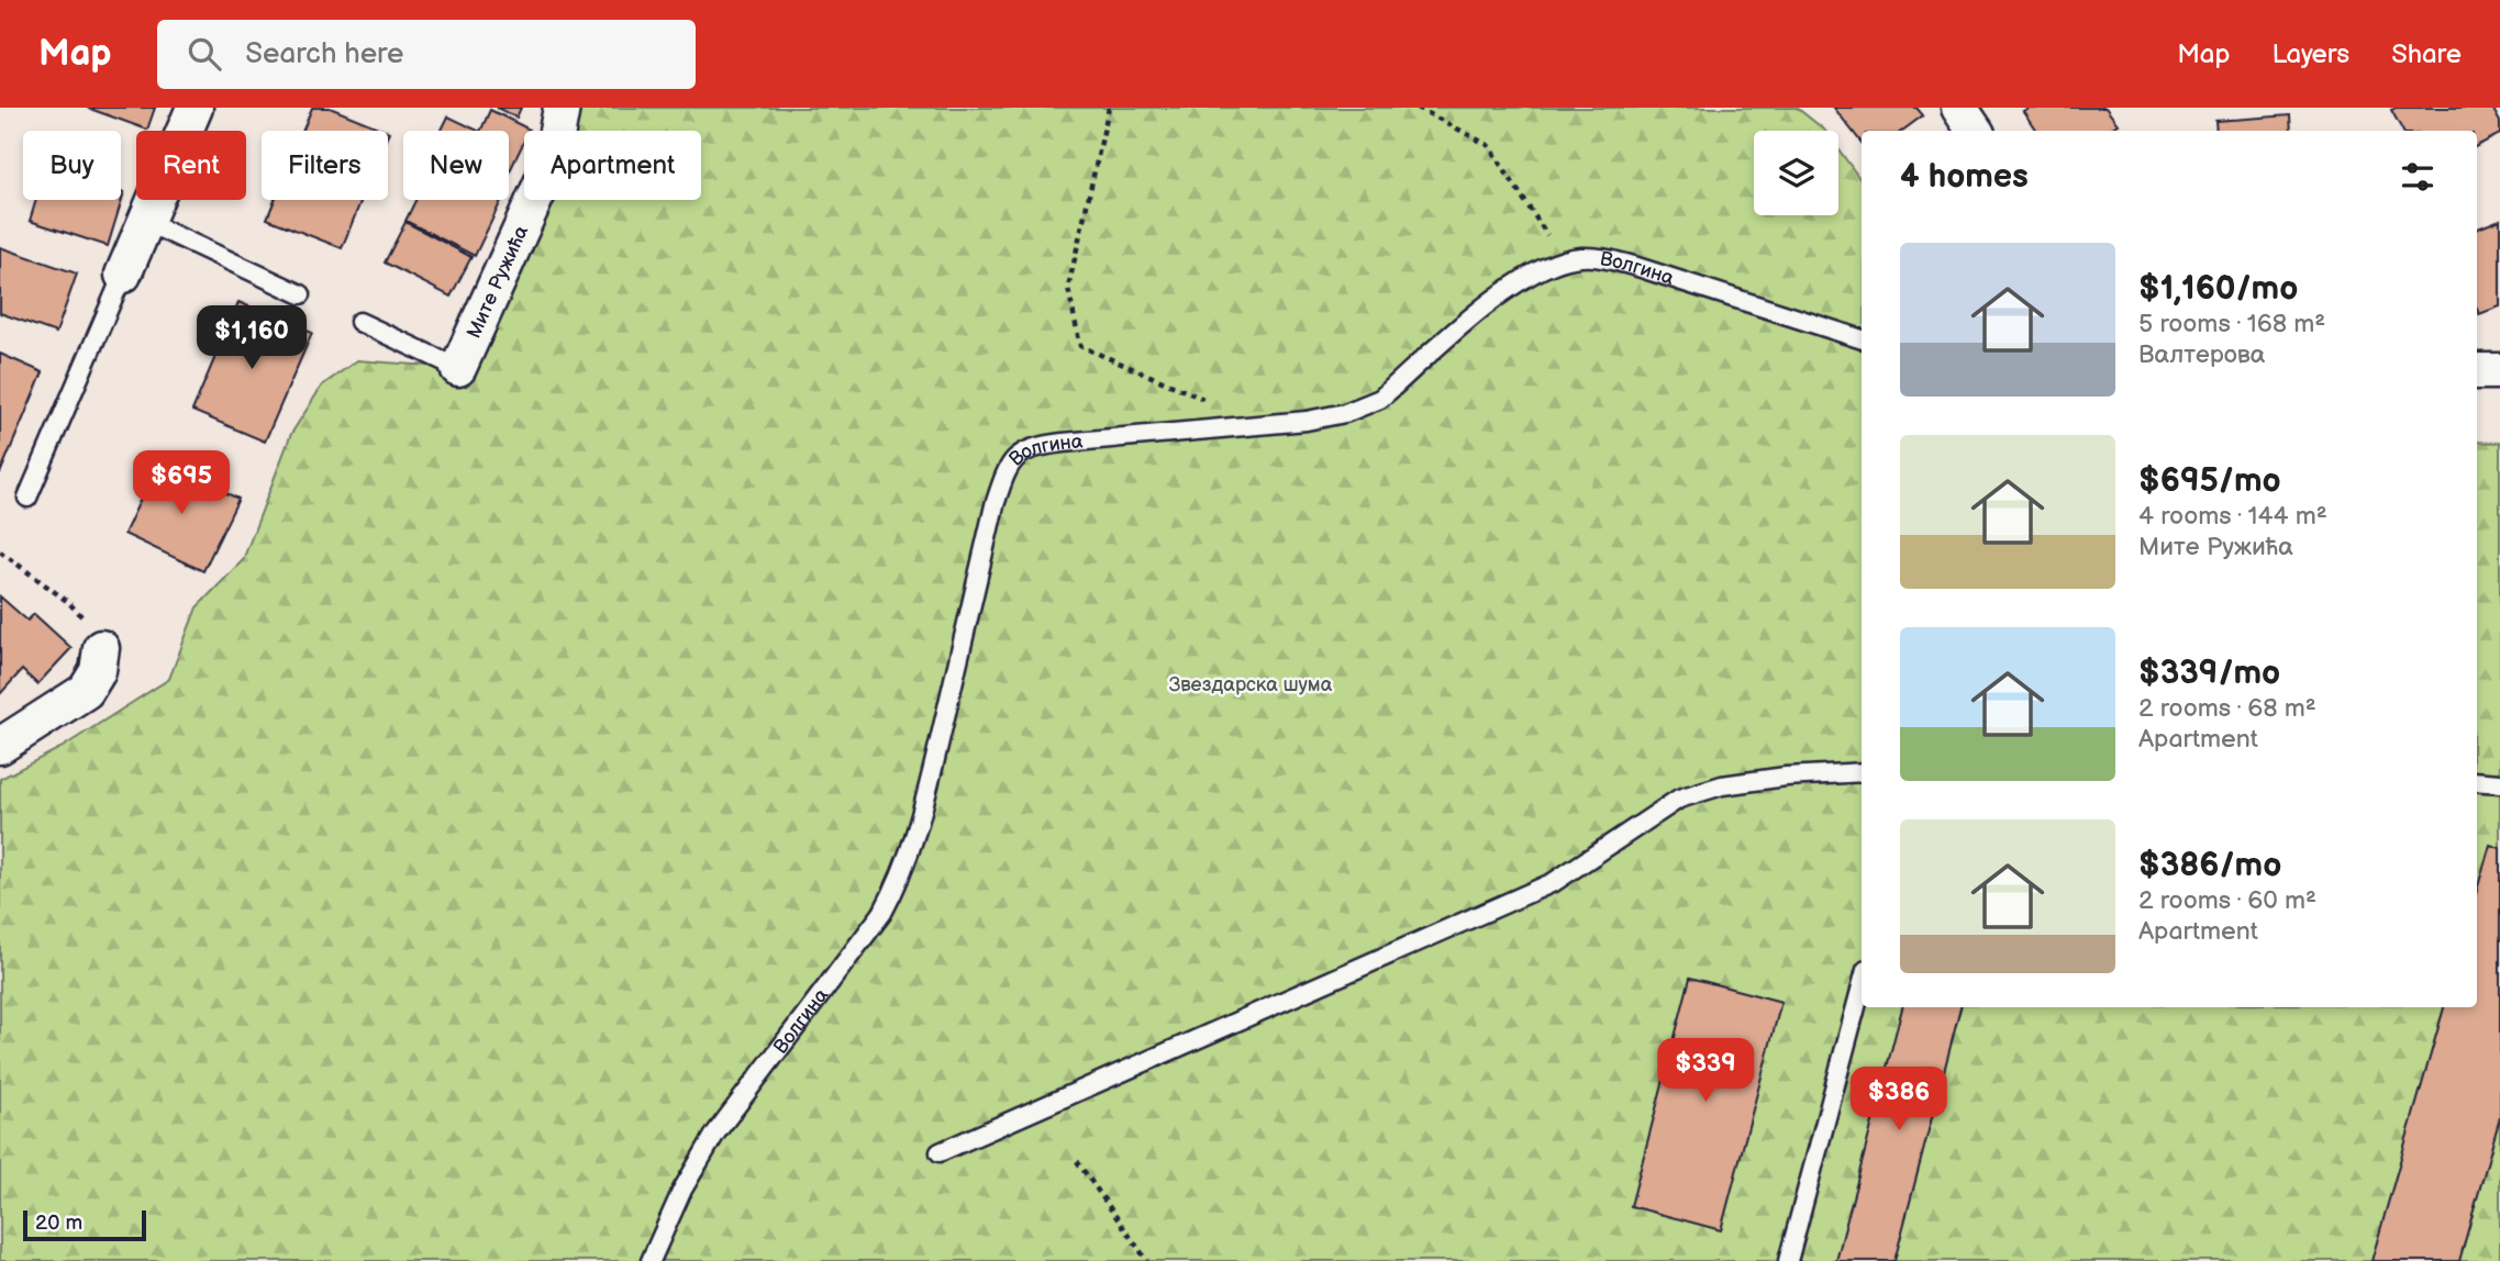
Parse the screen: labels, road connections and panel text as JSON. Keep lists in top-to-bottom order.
{
  "streets": {
    "street": ["Мите Ружића"],
    "lane": ["Волгина"]
  },
  "parks": ["Звездарска шума"],
  "scale_bar": "20 m",
  "page": {
    "header": "Map",
    "search": "Search here",
    "nav": ["Map", "Layers", "Share"],
    "chip": [
      "Buy",
      "Rent",
      "Filters",
      "New",
      "Apartment"
    ],
    "heading": "4 homes",
    "list": [
      {
        "name": "$1,160/mo",
        "note": "5 rooms · 168 m² · Валтерова"
      },
      {
        "name": "$695/mo",
        "note": "4 rooms · 144 m² · Мите Ружића"
      },
      {
        "name": "$339/mo",
        "note": "2 rooms · 68 m² · Apartment"
      },
      {
        "name": "$386/mo",
        "note": "2 rooms · 60 m² · Apartment"
      }
    ],
    "price": [
      "$1,160",
      "$695",
      "$339",
      "$386"
    ],
    "scale": "20 m"
  }
}
